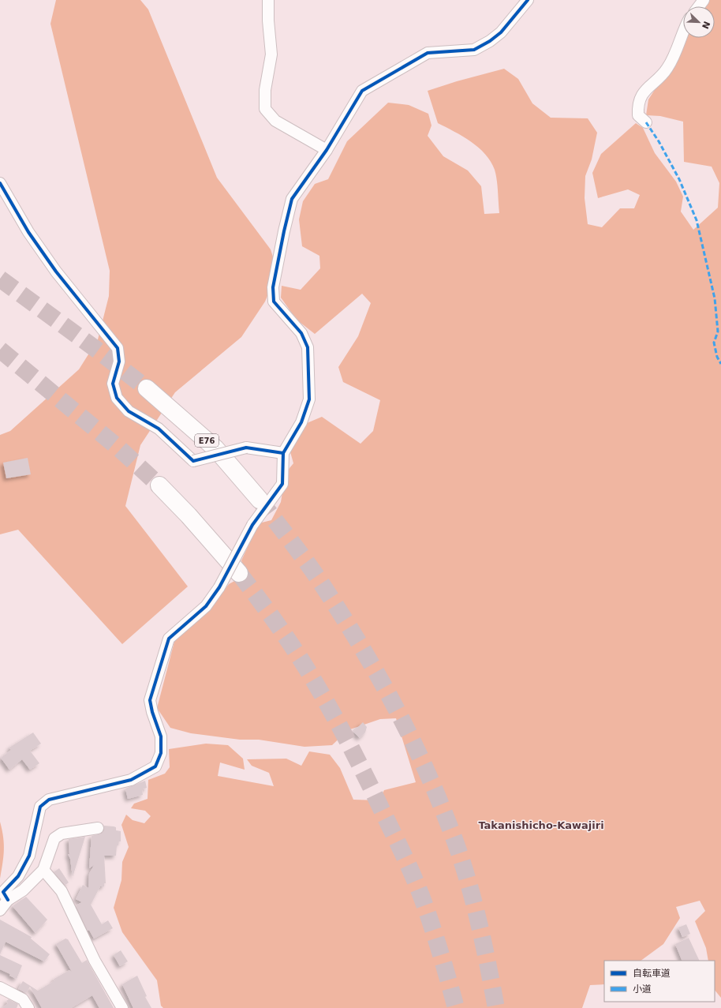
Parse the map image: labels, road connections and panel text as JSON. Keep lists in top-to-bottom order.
{
  "streets": {
    "highway": ["E76"]
  },
  "districts": ["Takanishicho-Kawajiri"],
  "legend": ["自転車道", "小道"],
  "north": "bottom right"
}
